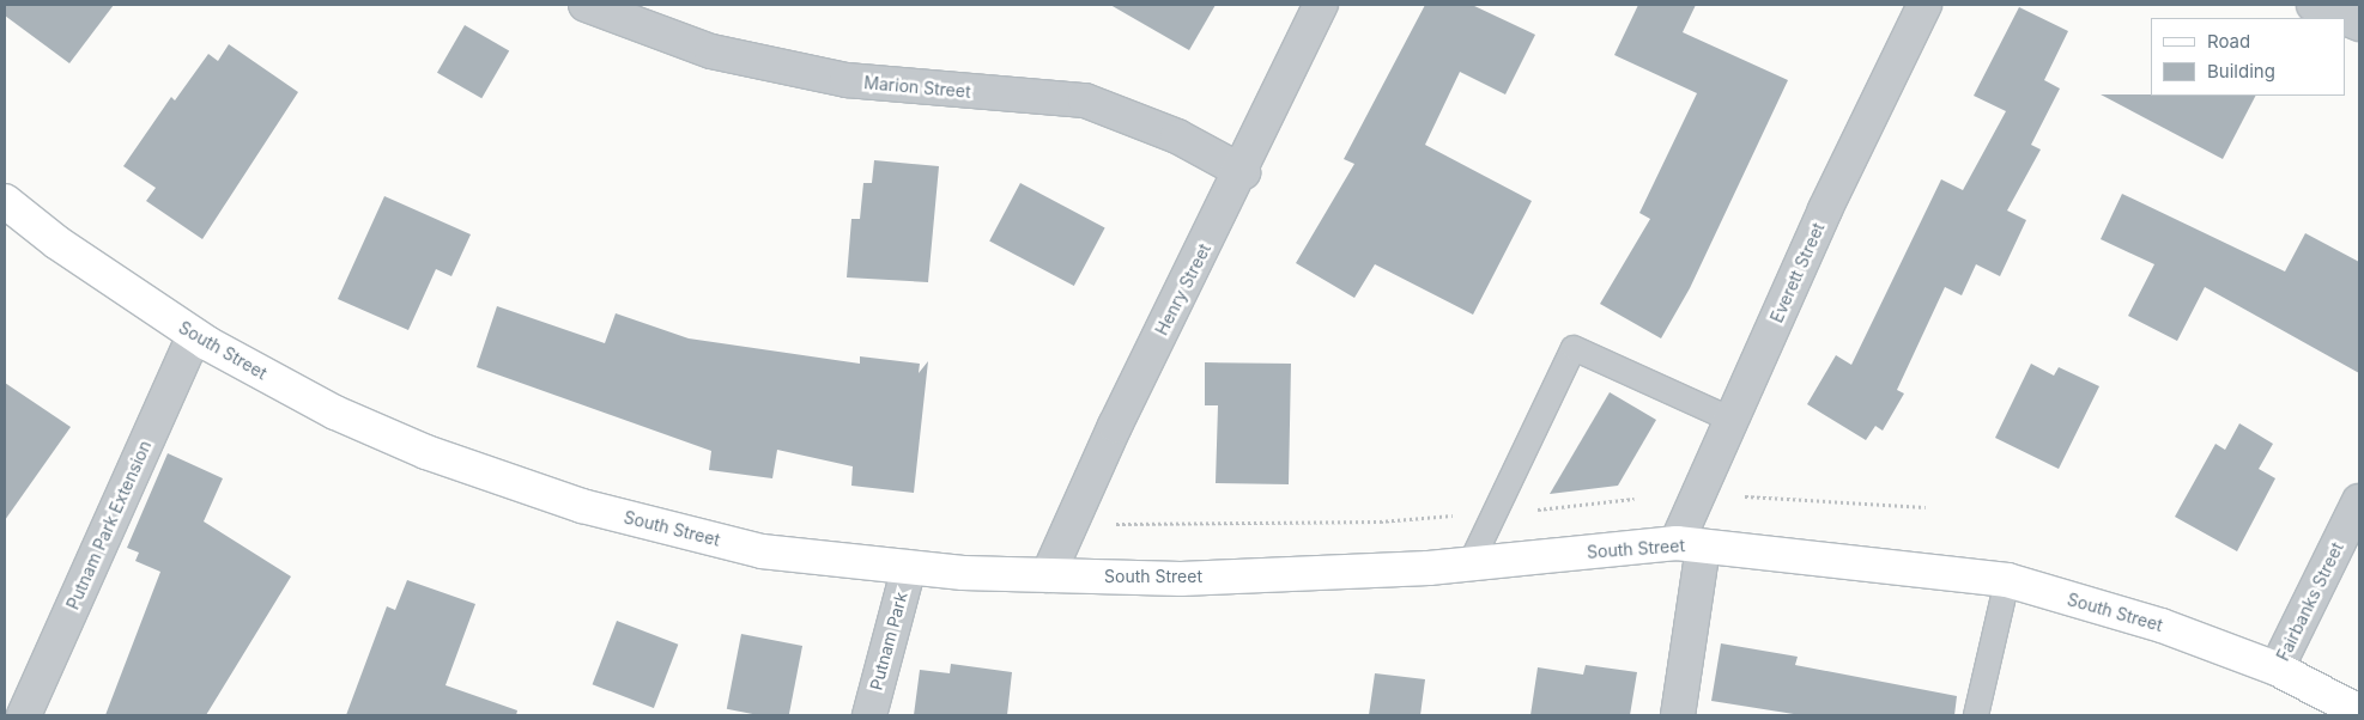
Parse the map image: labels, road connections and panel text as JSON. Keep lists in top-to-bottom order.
{
  "streets": {
    "main road": ["South Street"],
    "street": [
      "Marion Street",
      "Everett Street",
      "Henry Street",
      "Putnam Park Extension",
      "Fairbanks Street",
      "Putnam Park"
    ]
  },
  "crossings": [
    ["Marion Street", "Henry Street"],
    ["Everett Street", "South Street"],
    ["Henry Street", "South Street"],
    ["South Street", "Putnam Park Extension"],
    ["South Street", "Fairbanks Street"],
    ["South Street", "Putnam Park"]
  ],
  "legend": ["Road", "Building"]
}
